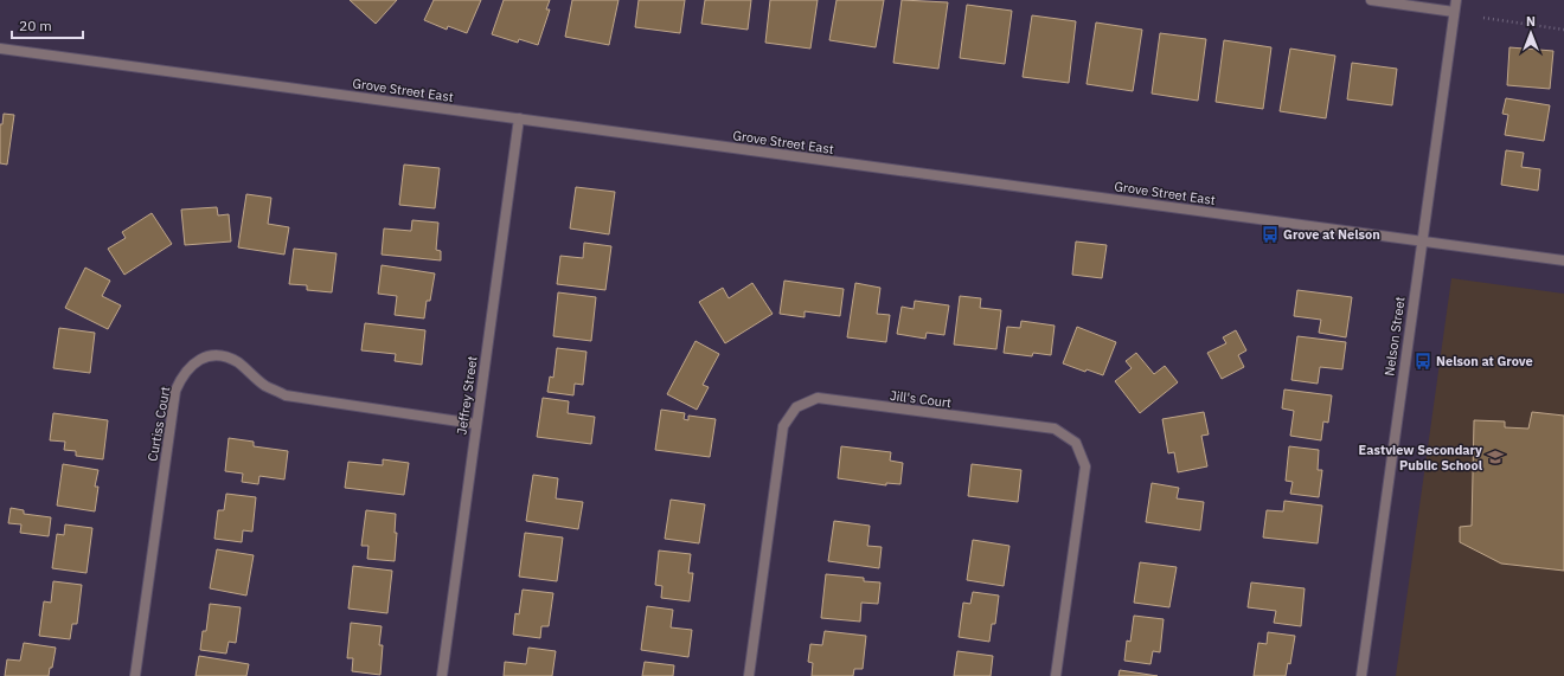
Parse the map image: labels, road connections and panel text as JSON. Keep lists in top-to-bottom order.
{
  "streets": {
    "street": [
      "Grove Street East",
      "Nelson Street",
      "Jeffrey Street",
      "Jill's Court",
      "Curtiss Court"
    ]
  },
  "crossings": [
    ["Grove Street East", "Nelson Street"],
    ["Grove Street East", "Jeffrey Street"],
    ["Jeffrey Street", "Curtiss Court"]
  ],
  "places": {
    "bus stop": ["Grove at Nelson", "Nelson at Grove"],
    "school or university": ["Eastview Secondary Public School"]
  },
  "scale_bar": "20 m",
  "north": "top"
}
